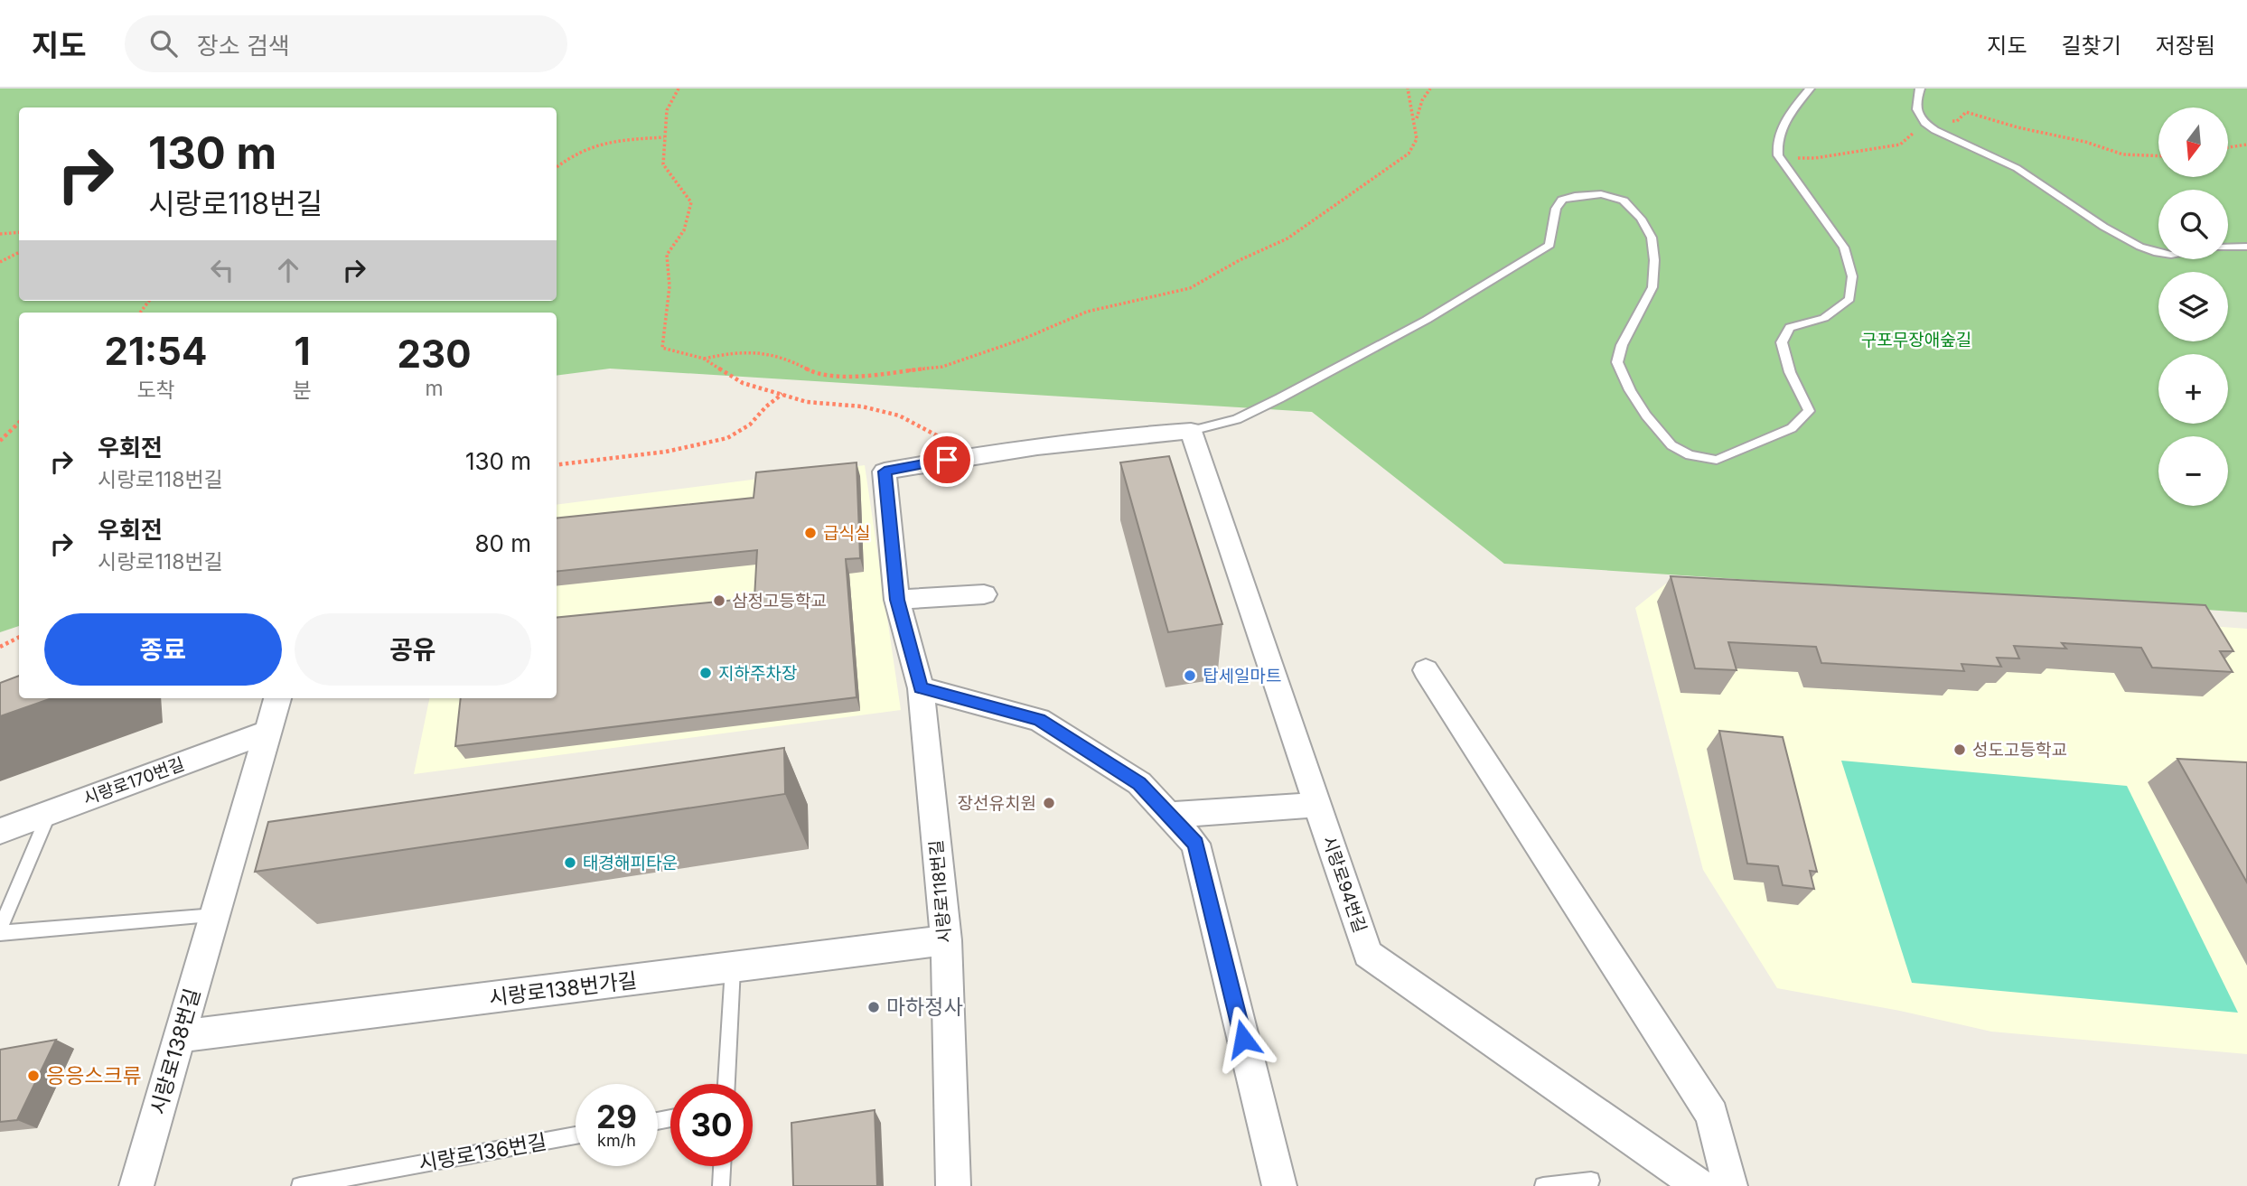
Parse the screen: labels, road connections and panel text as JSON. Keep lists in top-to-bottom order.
{
  "streets": {
    "street": [
      "시랑로170번길",
      "시랑로94번길",
      "시랑로118번길",
      "시랑로138번가길",
      "시랑로138번길"
    ],
    "lane": ["시랑로136번길"]
  },
  "crossings": [
    ["시랑로170번길", "시랑로138번길"],
    ["시랑로94번길", "시랑로118번길"],
    ["시랑로118번길", "시랑로138번가길"],
    ["시랑로138번가길", "시랑로138번길"]
  ],
  "parks": ["구포무장애숲길"],
  "places": [
    "급식실",
    "삼정고등학교",
    "지하주차장",
    "탑세일마트",
    "성도고등학교",
    "장선유치원",
    "태경해피타운",
    "마하정사",
    "응응스크류"
  ],
  "north": "bottom",
  "page": {
    "header": "지도",
    "search": "장소 검색",
    "nav": ["지도", "길찾기", "저장됨"],
    "map_buttons": ["+", "−"],
    "turn": ["130 m", "시랑로118번길"],
    "eta": [
      "21:54",
      "도착",
      "1",
      "분",
      "230",
      "m"
    ],
    "list": [
      {
        "name": "우회전",
        "note": "시랑로118번길",
        "value": "130 m"
      },
      {
        "name": "우회전",
        "note": "시랑로118번길",
        "value": "80 m"
      }
    ],
    "buttons": ["종료", "공유"],
    "speed": "29 km/h",
    "limit": "30"
  }
}
